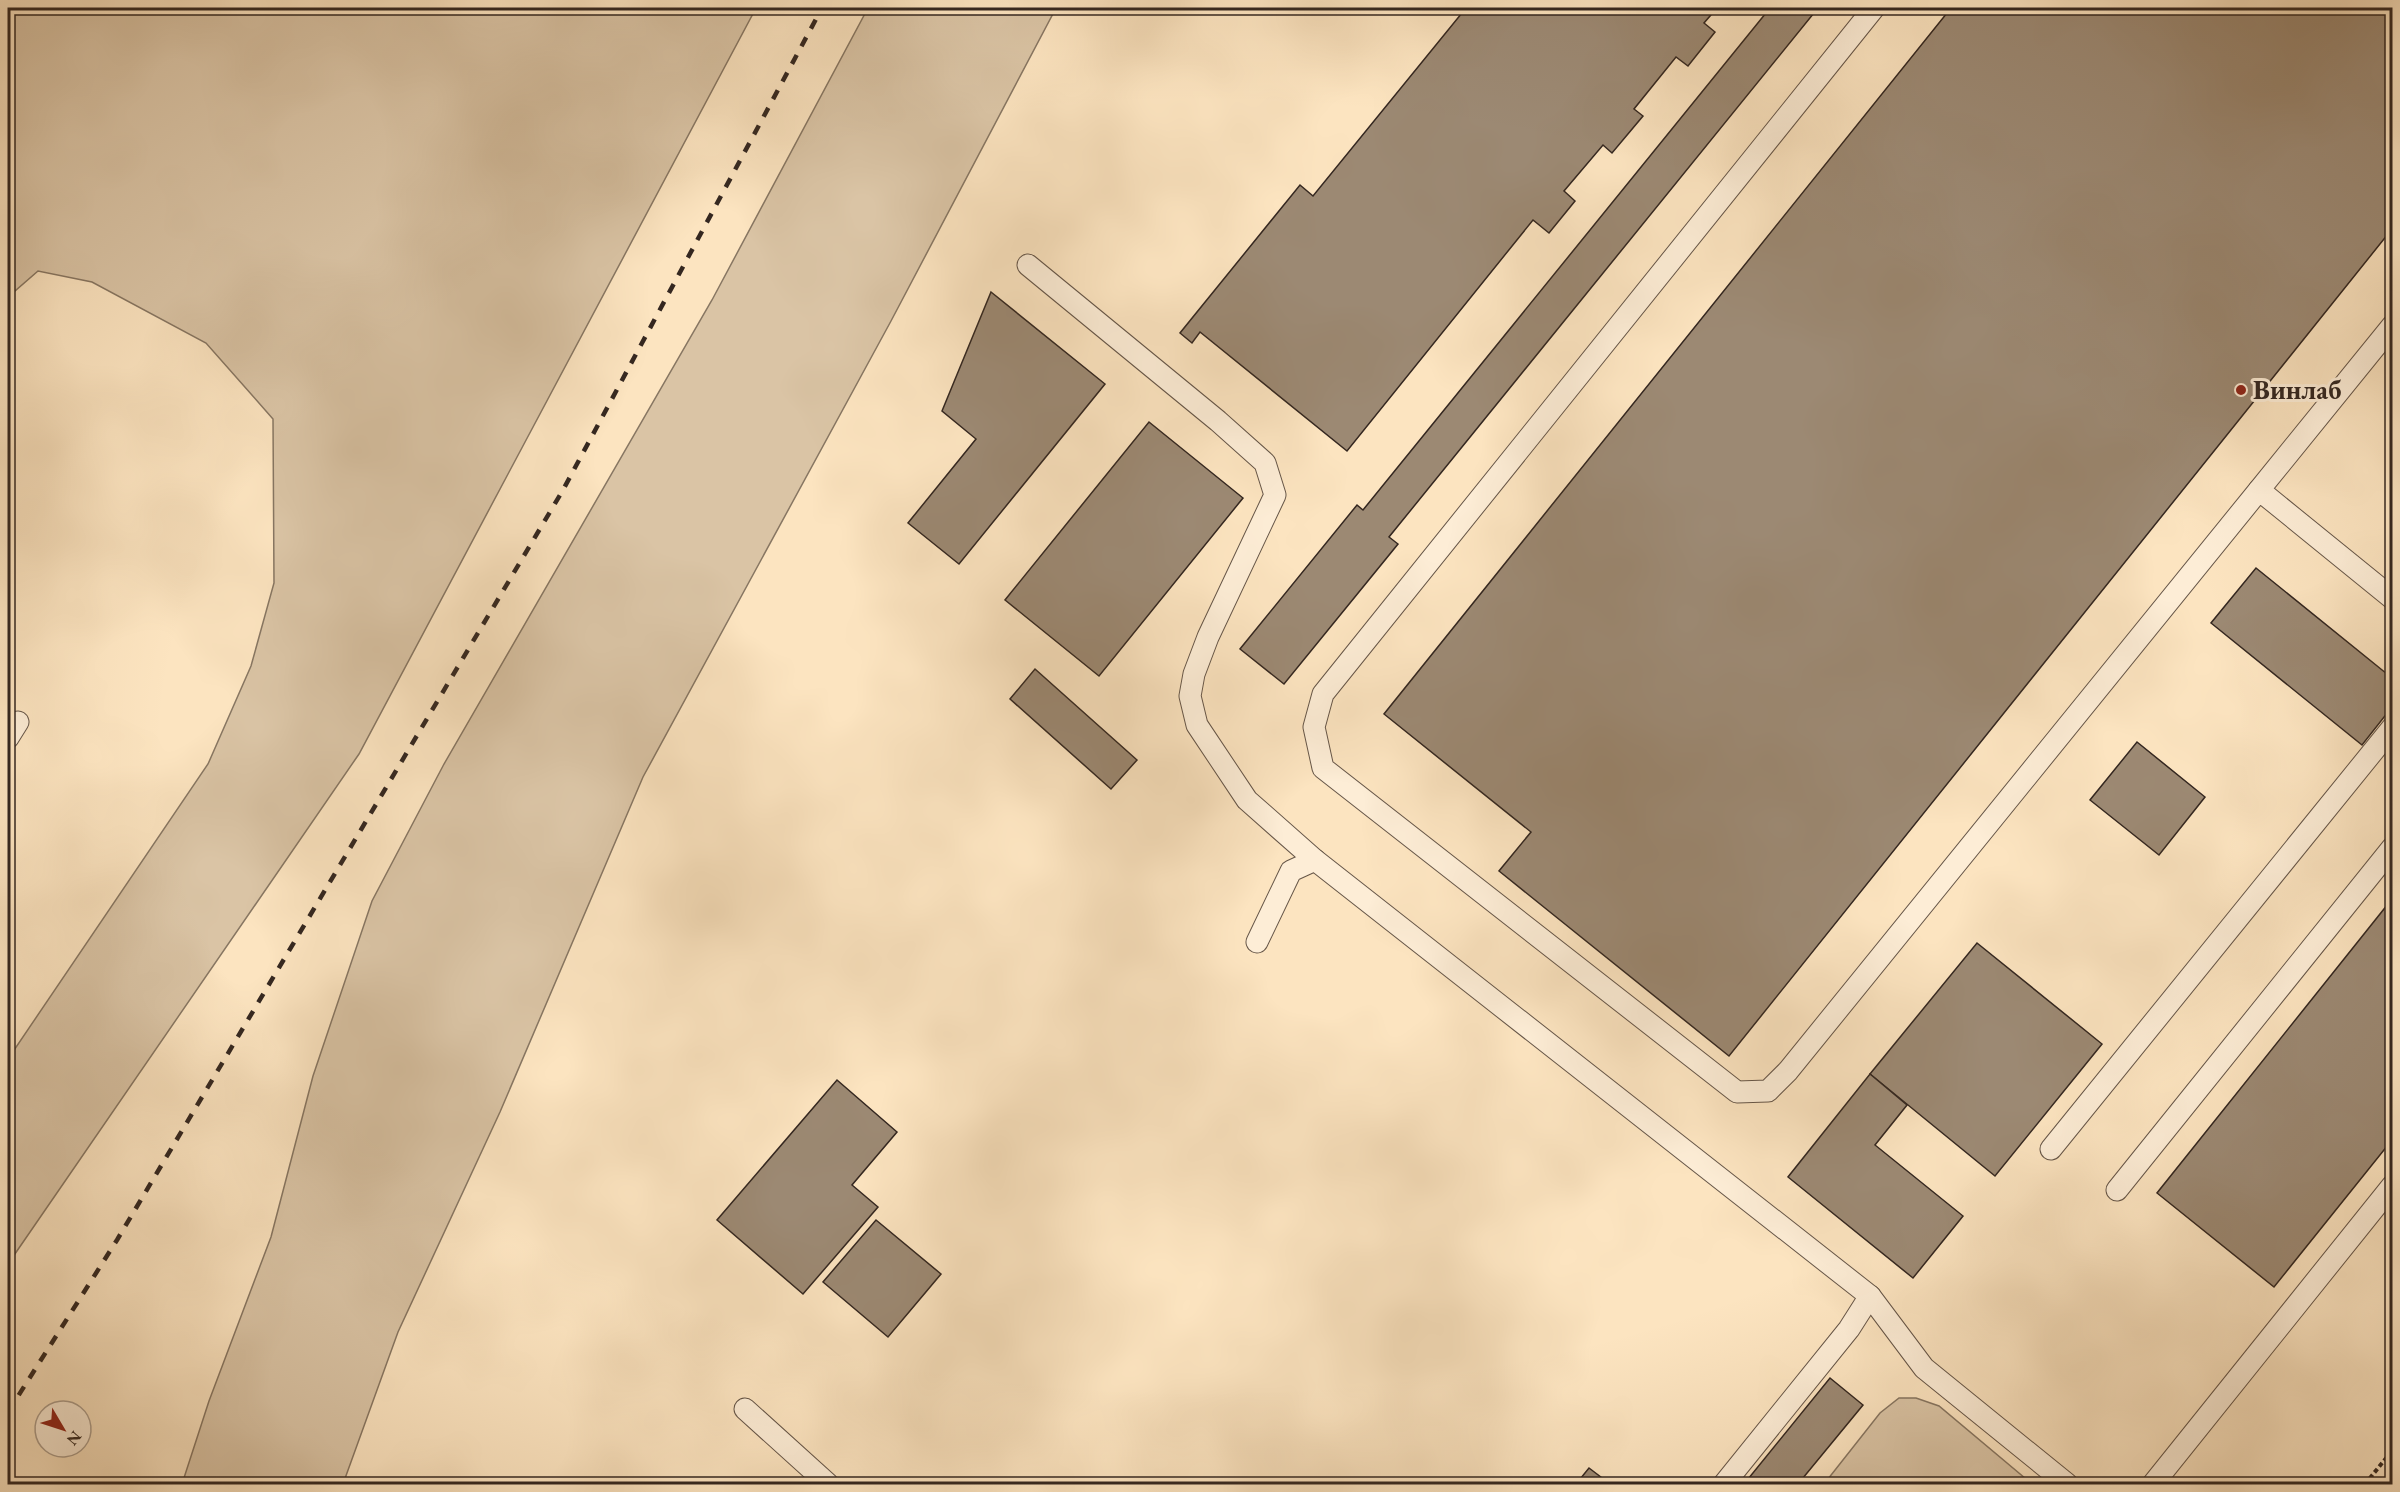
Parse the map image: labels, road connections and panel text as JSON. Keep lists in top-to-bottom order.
{
  "places": ["Винлаб"],
  "north": "bottom right"
}
